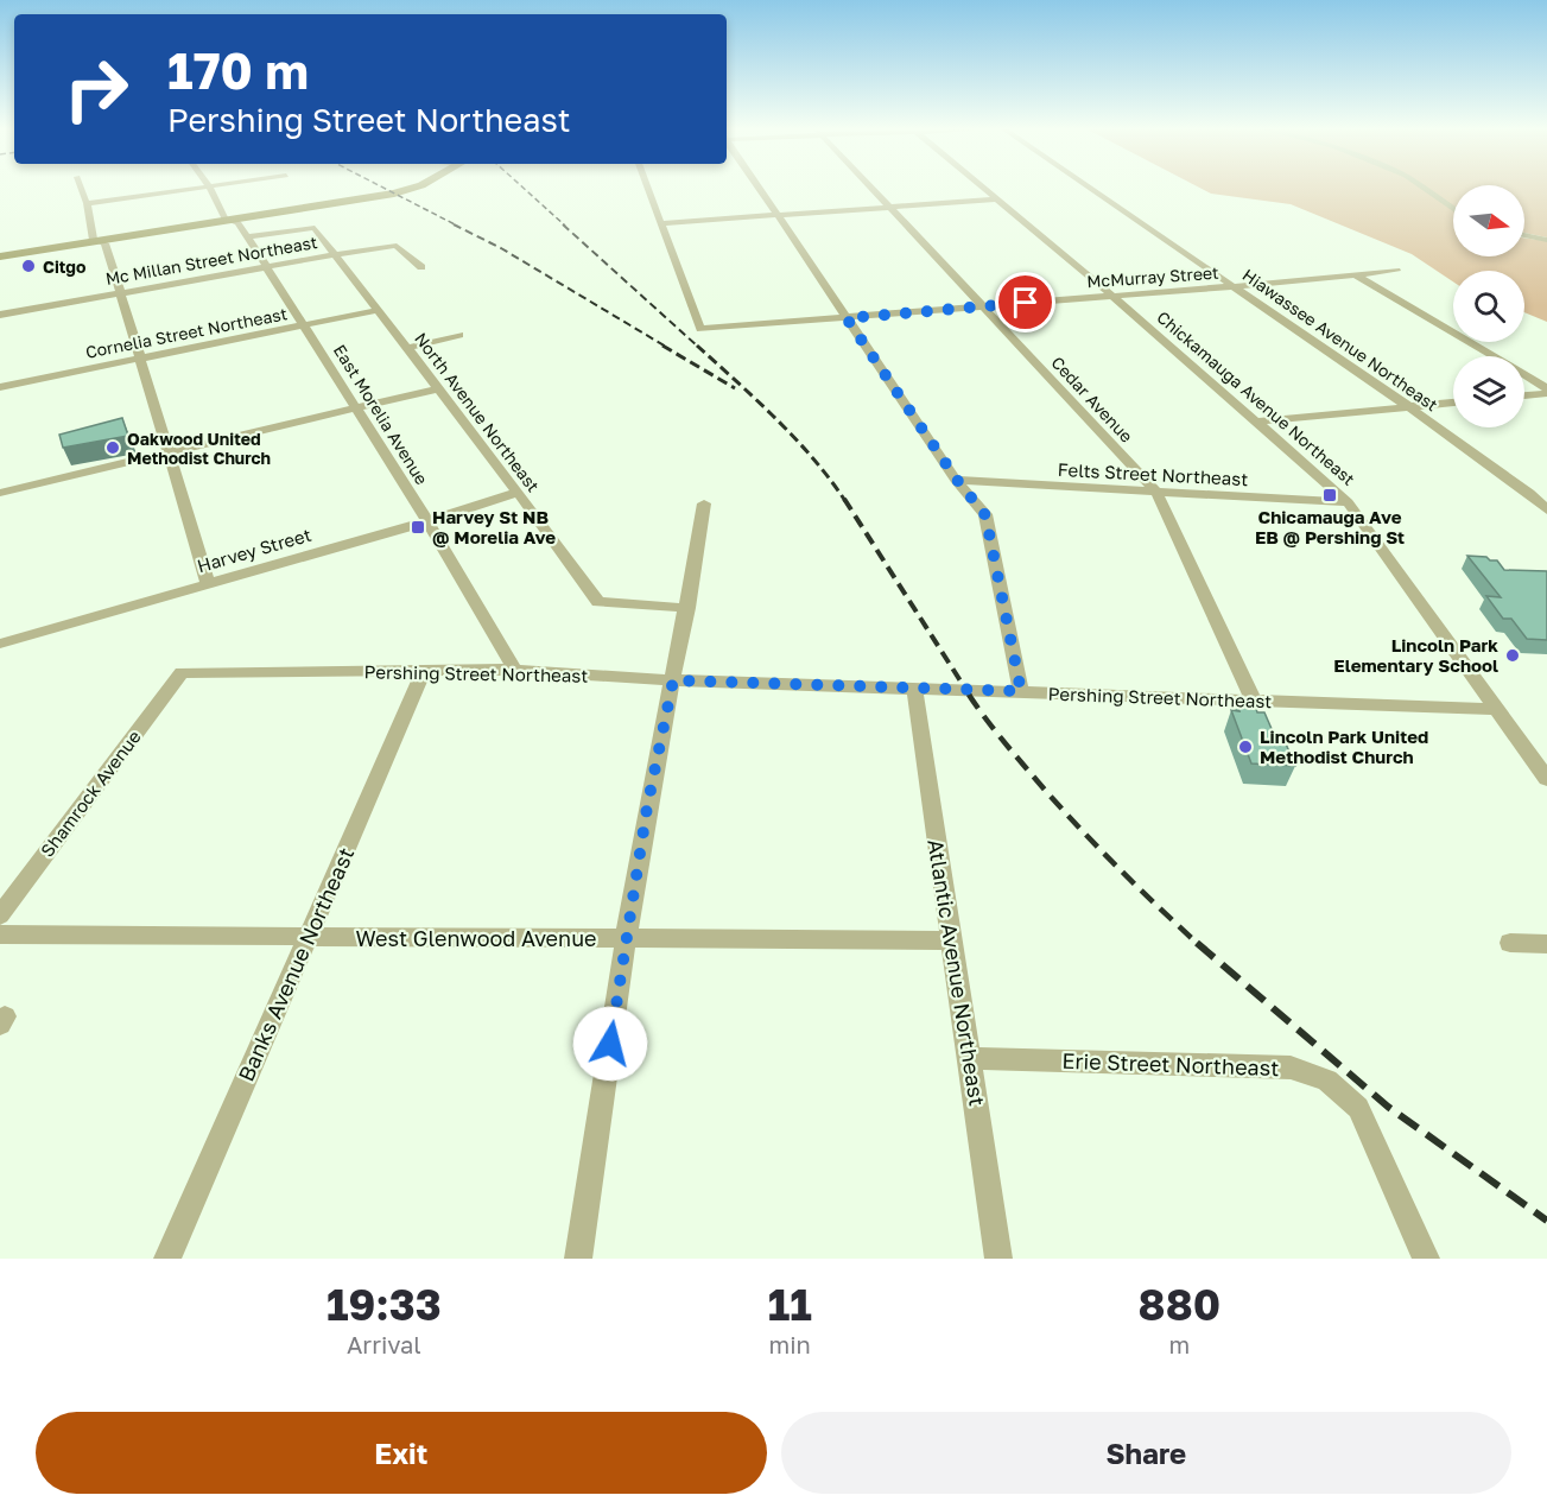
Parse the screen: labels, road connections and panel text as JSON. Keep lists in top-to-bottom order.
{
  "streets": {
    "street": [
      "Mc Millan Street Northeast",
      "McMurray Street",
      "Cornelia Street Northeast",
      "Hiawassee Avenue Northeast",
      "Chickamauga Avenue Northeast",
      "Cedar Avenue",
      "North Avenue Northeast",
      "East Morelia Avenue",
      "Felts Street Northeast",
      "Harvey Street",
      "Pershing Street Northeast",
      "Shamrock Avenue",
      "West Glenwood Avenue",
      "Banks Avenue Northeast",
      "Atlantic Avenue Northeast",
      "Erie Street Northeast"
    ]
  },
  "crossings": [
    ["Mc Millan Street Northeast", "North Avenue Northeast"],
    ["Mc Millan Street Northeast", "East Morelia Avenue"],
    ["McMurray Street", "Hiawassee Avenue Northeast"],
    ["McMurray Street", "Chickamauga Avenue Northeast"],
    ["McMurray Street", "Cedar Avenue"],
    ["Cornelia Street Northeast", "North Avenue Northeast"],
    ["Cornelia Street Northeast", "East Morelia Avenue"],
    ["Chickamauga Avenue Northeast", "Felts Street Northeast"],
    ["Chickamauga Avenue Northeast", "Pershing Street Northeast"],
    ["Cedar Avenue", "Felts Street Northeast"],
    ["Cedar Avenue", "Pershing Street Northeast"],
    ["North Avenue Northeast", "East Morelia Avenue"],
    ["North Avenue Northeast", "Harvey Street"],
    ["East Morelia Avenue", "Harvey Street"],
    ["East Morelia Avenue", "Pershing Street Northeast"],
    ["Pershing Street Northeast", "Shamrock Avenue"],
    ["Pershing Street Northeast", "Banks Avenue Northeast"],
    ["Pershing Street Northeast", "Atlantic Avenue Northeast"],
    ["West Glenwood Avenue", "Banks Avenue Northeast"],
    ["West Glenwood Avenue", "Atlantic Avenue Northeast"],
    ["Atlantic Avenue Northeast", "Erie Street Northeast"]
  ],
  "places": {
    "other": [
      "Citgo",
      "Oakwood United Methodist Church",
      "Lincoln Park Elementary School",
      "Lincoln Park United Methodist Church"
    ],
    "transit": ["Chicamauga Ave EB @ Pershing St", "Harvey St NB @ Morelia Ave"]
  },
  "north": "right",
  "page": {
    "turn": ["170 m", "Pershing Street Northeast"],
    "eta": [
      "19:33",
      "Arrival",
      "11",
      "min",
      "880",
      "m"
    ],
    "buttons": ["Exit", "Share"]
  }
}
